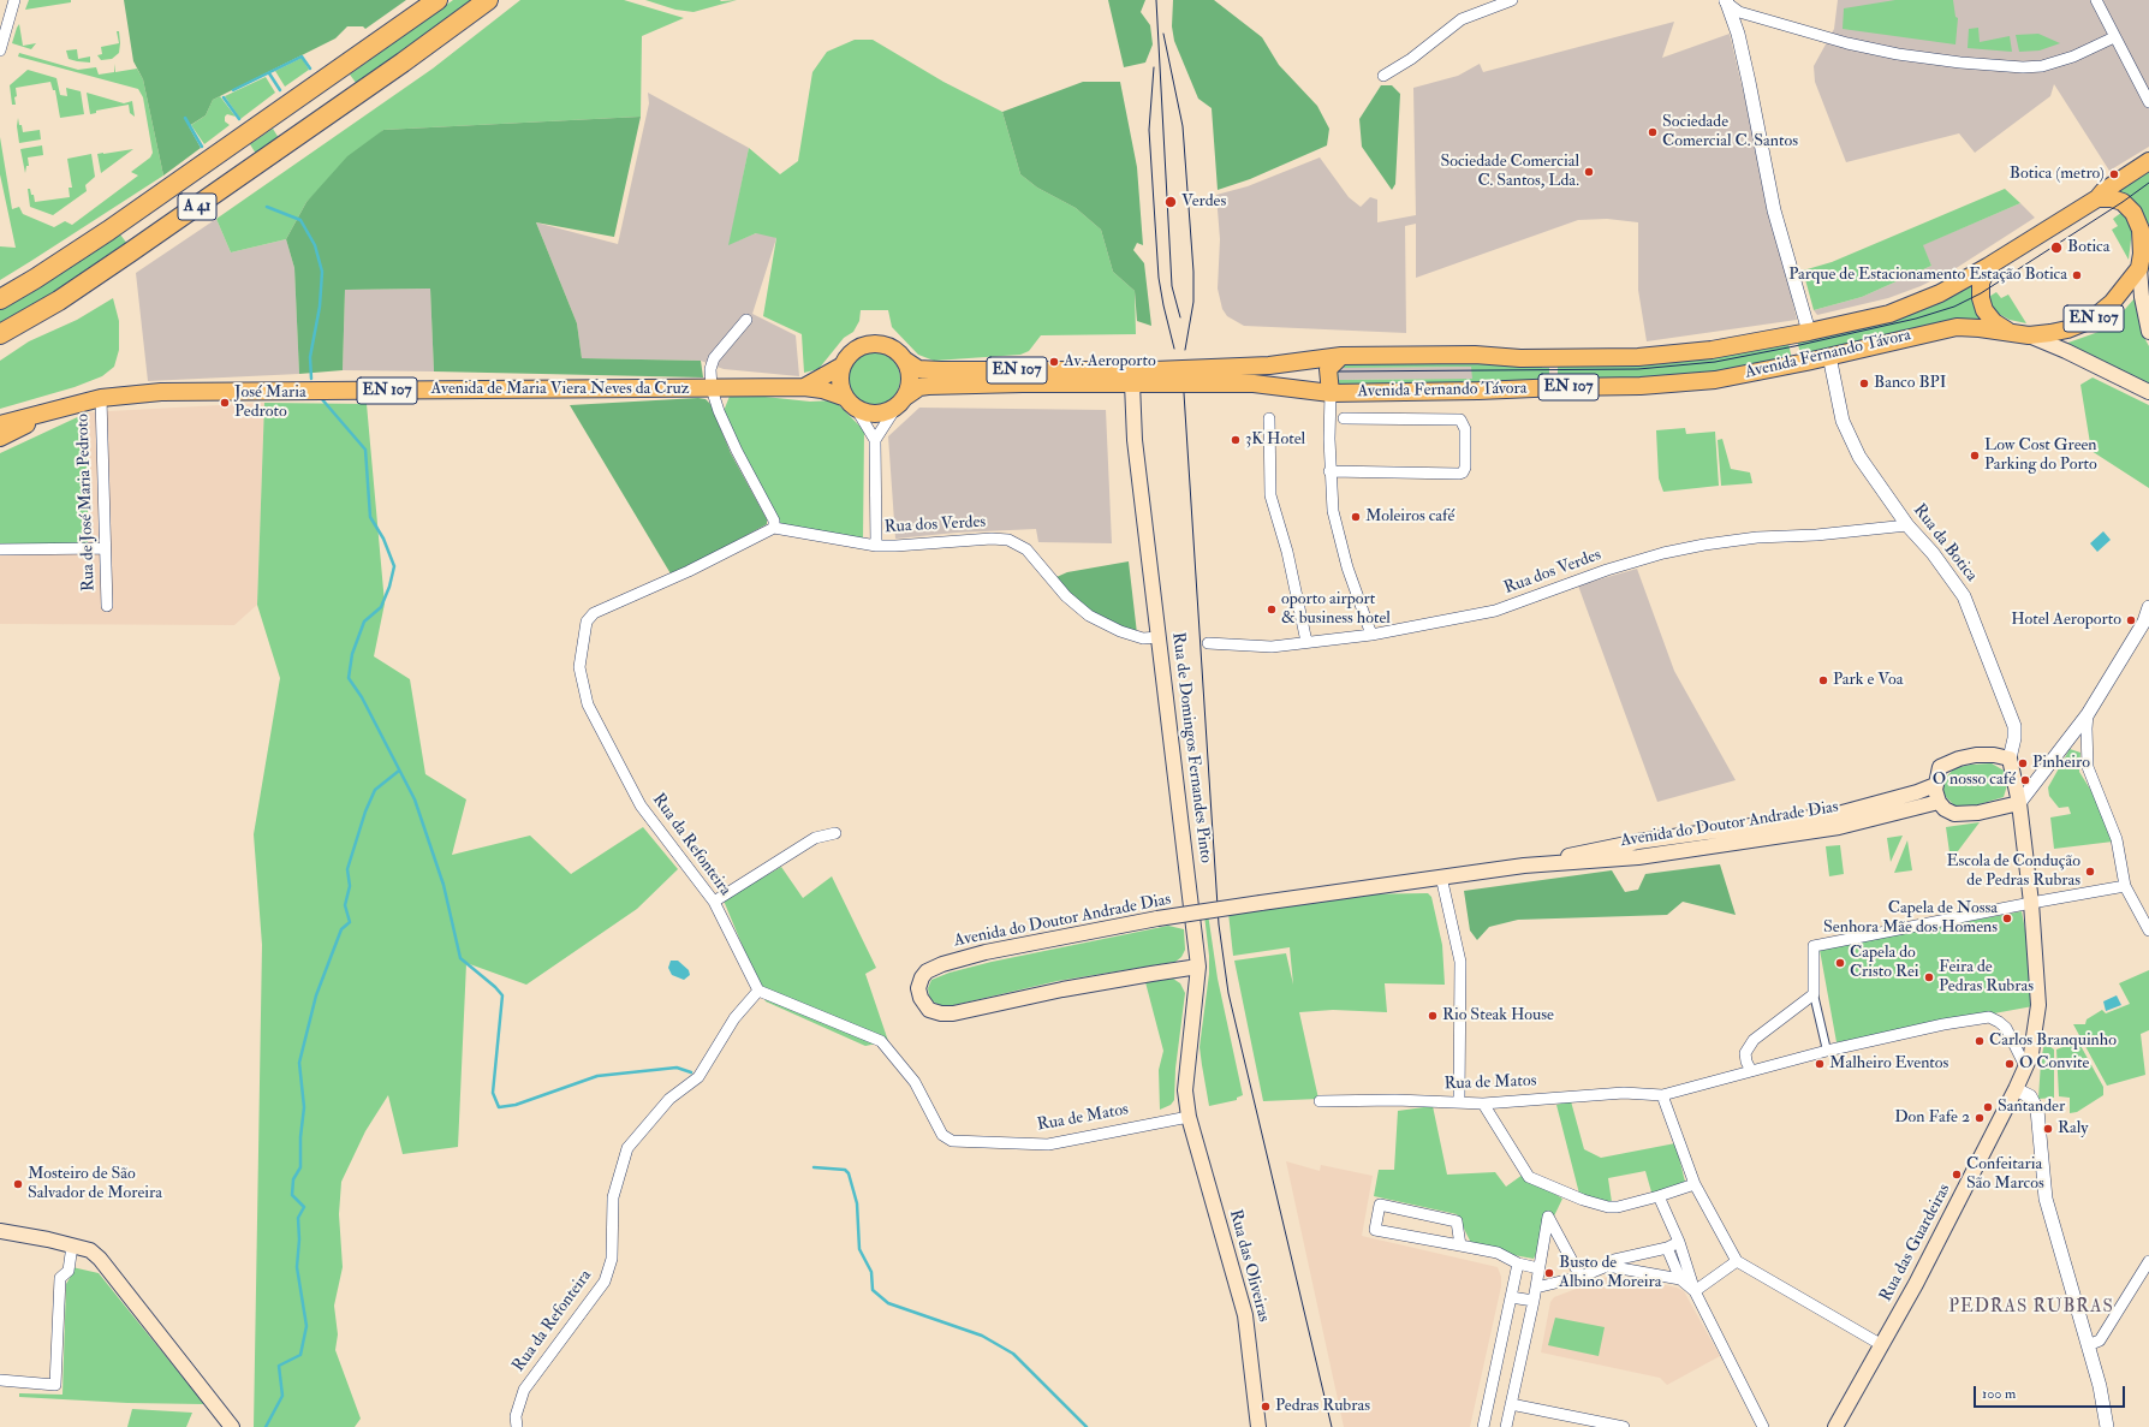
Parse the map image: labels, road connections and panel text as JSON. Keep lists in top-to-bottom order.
{
  "streets": {
    "highway": ["A 41"],
    "main road": [
      "EN 107",
      "Avenida Fernando Távora",
      "Avenida de Maria Viera Neves da Cruz",
      "Rua da Botica",
      "Rua de Domingos Fernandes Pinto",
      "Avenida do Doutor Andrade Dias",
      "Rua das Guardeiras",
      "Rua das Oliveiras"
    ],
    "street": [
      "Rua de José Maria Pedroto",
      "Rua dos Verdes",
      "Rua da Refonteira",
      "Rua de Matos"
    ]
  },
  "crossings": [
    ["EN 107", "Avenida Fernando Távora"],
    ["EN 107", "Avenida de Maria Viera Neves da Cruz"],
    ["Avenida Fernando Távora", "Rua da Botica"],
    ["Avenida Fernando Távora", "Rua de Domingos Fernandes Pinto"],
    ["Avenida de Maria Viera Neves da Cruz", "Rua de José Maria Pedroto"],
    ["Rua dos Verdes", "Rua da Botica"],
    ["Rua dos Verdes", "Rua de Domingos Fernandes Pinto"],
    ["Rua dos Verdes", "Rua da Refonteira"],
    ["Rua da Botica", "Avenida do Doutor Andrade Dias"],
    ["Rua da Botica", "Rua das Guardeiras"],
    ["Rua de Domingos Fernandes Pinto", "Avenida do Doutor Andrade Dias"],
    ["Rua de Domingos Fernandes Pinto", "Rua de Matos"],
    ["Rua de Domingos Fernandes Pinto", "Rua das Oliveiras"],
    ["Rua da Refonteira", "Rua de Matos"],
    ["Rua de Matos", "Rua das Guardeiras"],
    ["Rua de Matos", "Rua das Oliveiras"]
  ],
  "districts": ["PEDRAS RUBRAS"],
  "places": [
    "Sociedade Comercial C. Santos",
    "Sociedade Comercial C. Santos, Lda.",
    "Botica (metro)",
    "Verdes",
    "Botica",
    "Parque de Estacionamento Estação Botica",
    "Av. Aeroporto",
    "Banco BPI",
    "José Maria Pedroto",
    "3K Hotel",
    "Low Cost Green Parking do Porto",
    "Moleiros café",
    "oporto airport & business hotel",
    "Hotel Aeroporto",
    "Park e Voa",
    "Pinheiro",
    "O nosso café",
    "Escola de Condução de Pedras Rubras",
    "Capela de Nossa Senhora Mãe dos Homens",
    "Capela do Cristo Rei",
    "Feira de Pedras Rubras",
    "Rio Steak House",
    "Carlos Branquinho",
    "Malheiro Eventos",
    "O Convite",
    "Santander",
    "Don Fafe 2",
    "Raly",
    "Confeitaria São Marcos",
    "Mosteiro de São Salvador de Moreira",
    "Busto de Albino Moreira",
    "Pedras Rubras"
  ],
  "scale_bar": "100 m"
}
